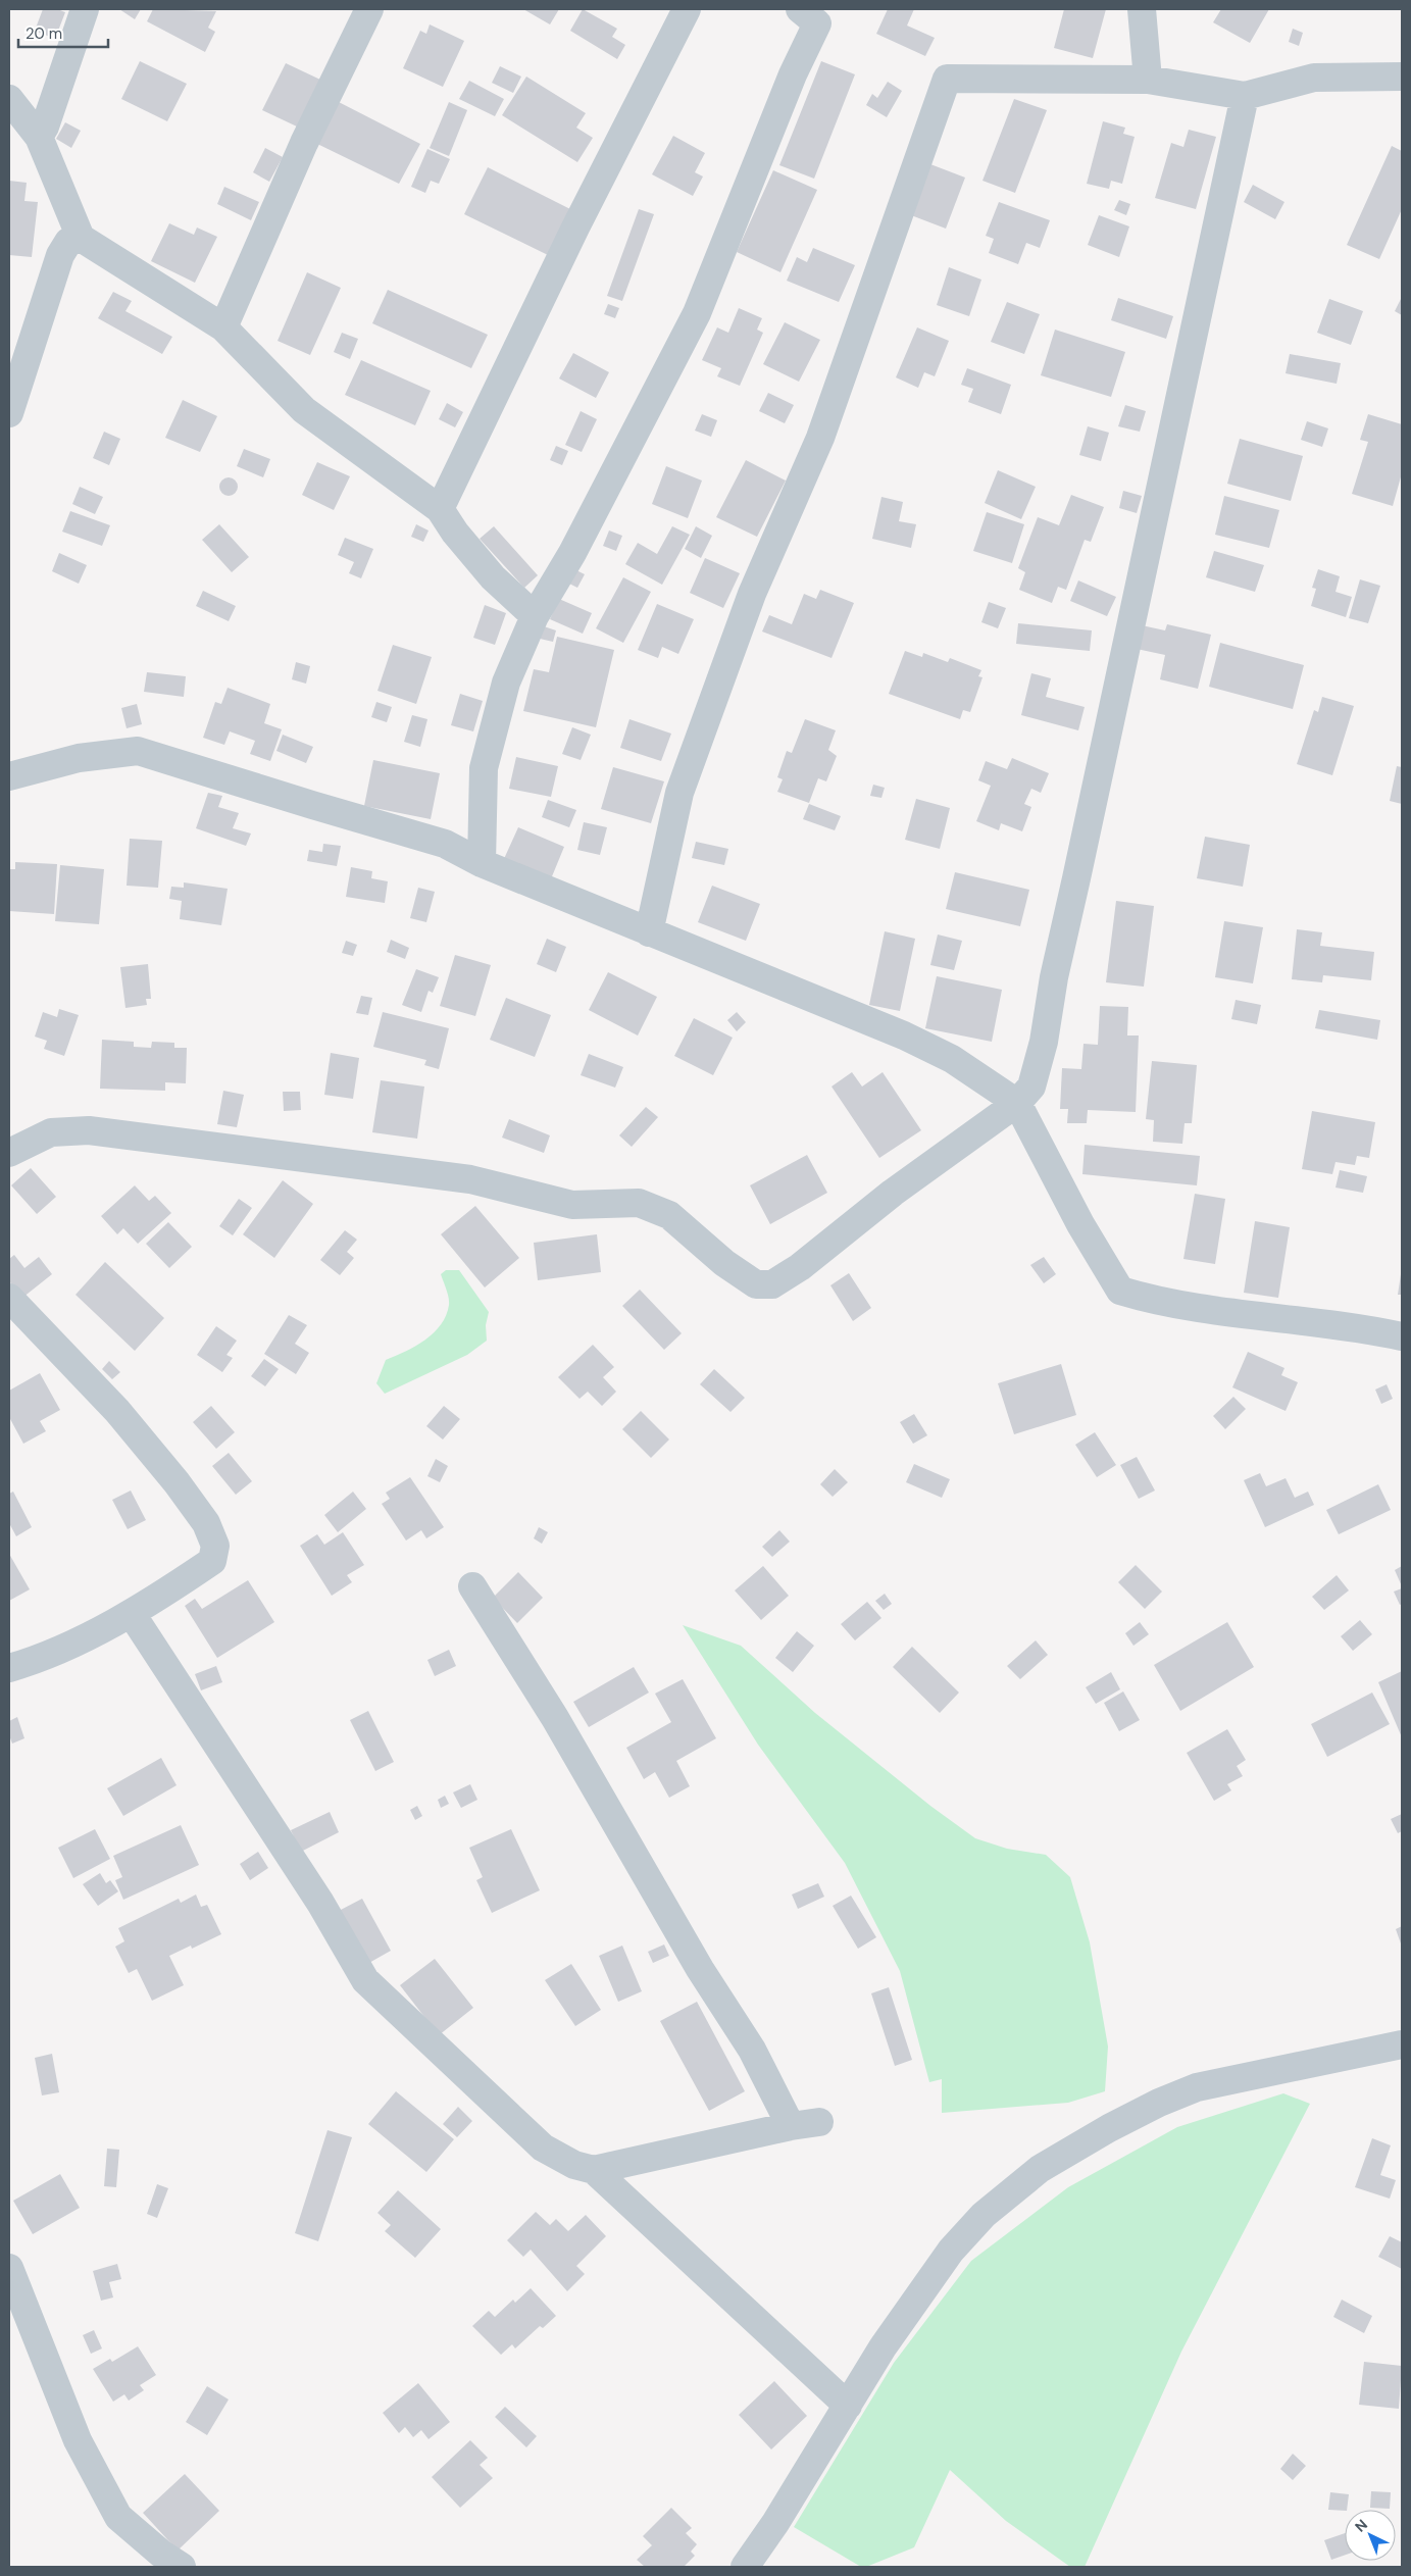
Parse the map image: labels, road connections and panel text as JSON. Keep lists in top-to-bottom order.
{
  "scale_bar": "20 m",
  "north": "top left"
}
